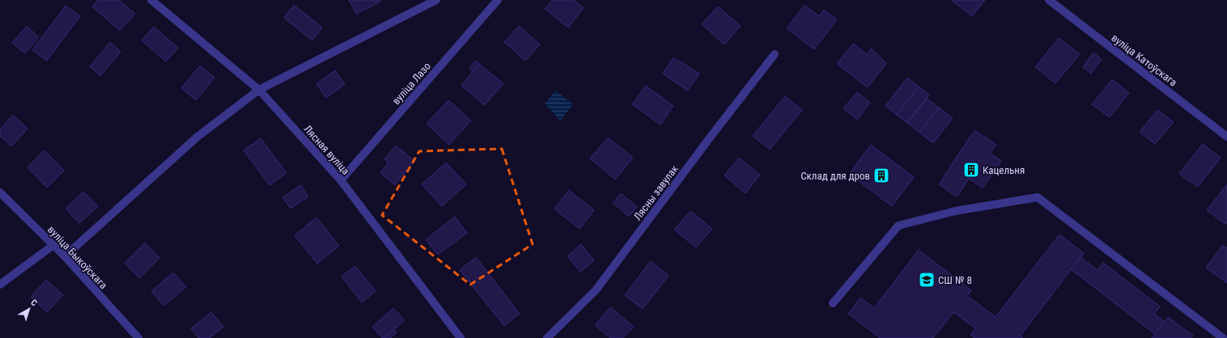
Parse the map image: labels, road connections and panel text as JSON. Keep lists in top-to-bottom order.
{
  "streets": {
    "street": [
      "вуліца Катоўскага",
      "вуліца Лазо",
      "Лясная вуліца",
      "Лясны завулак",
      "вуліца Быкоўскага"
    ]
  },
  "crossings": [
    ["вуліца Лазо", "Лясная вуліца"]
  ],
  "places": {
    "building": ["Кацельня", "Склад для дров"],
    "school or university": ["СШ № 8"]
  },
  "north": "top right"
}
